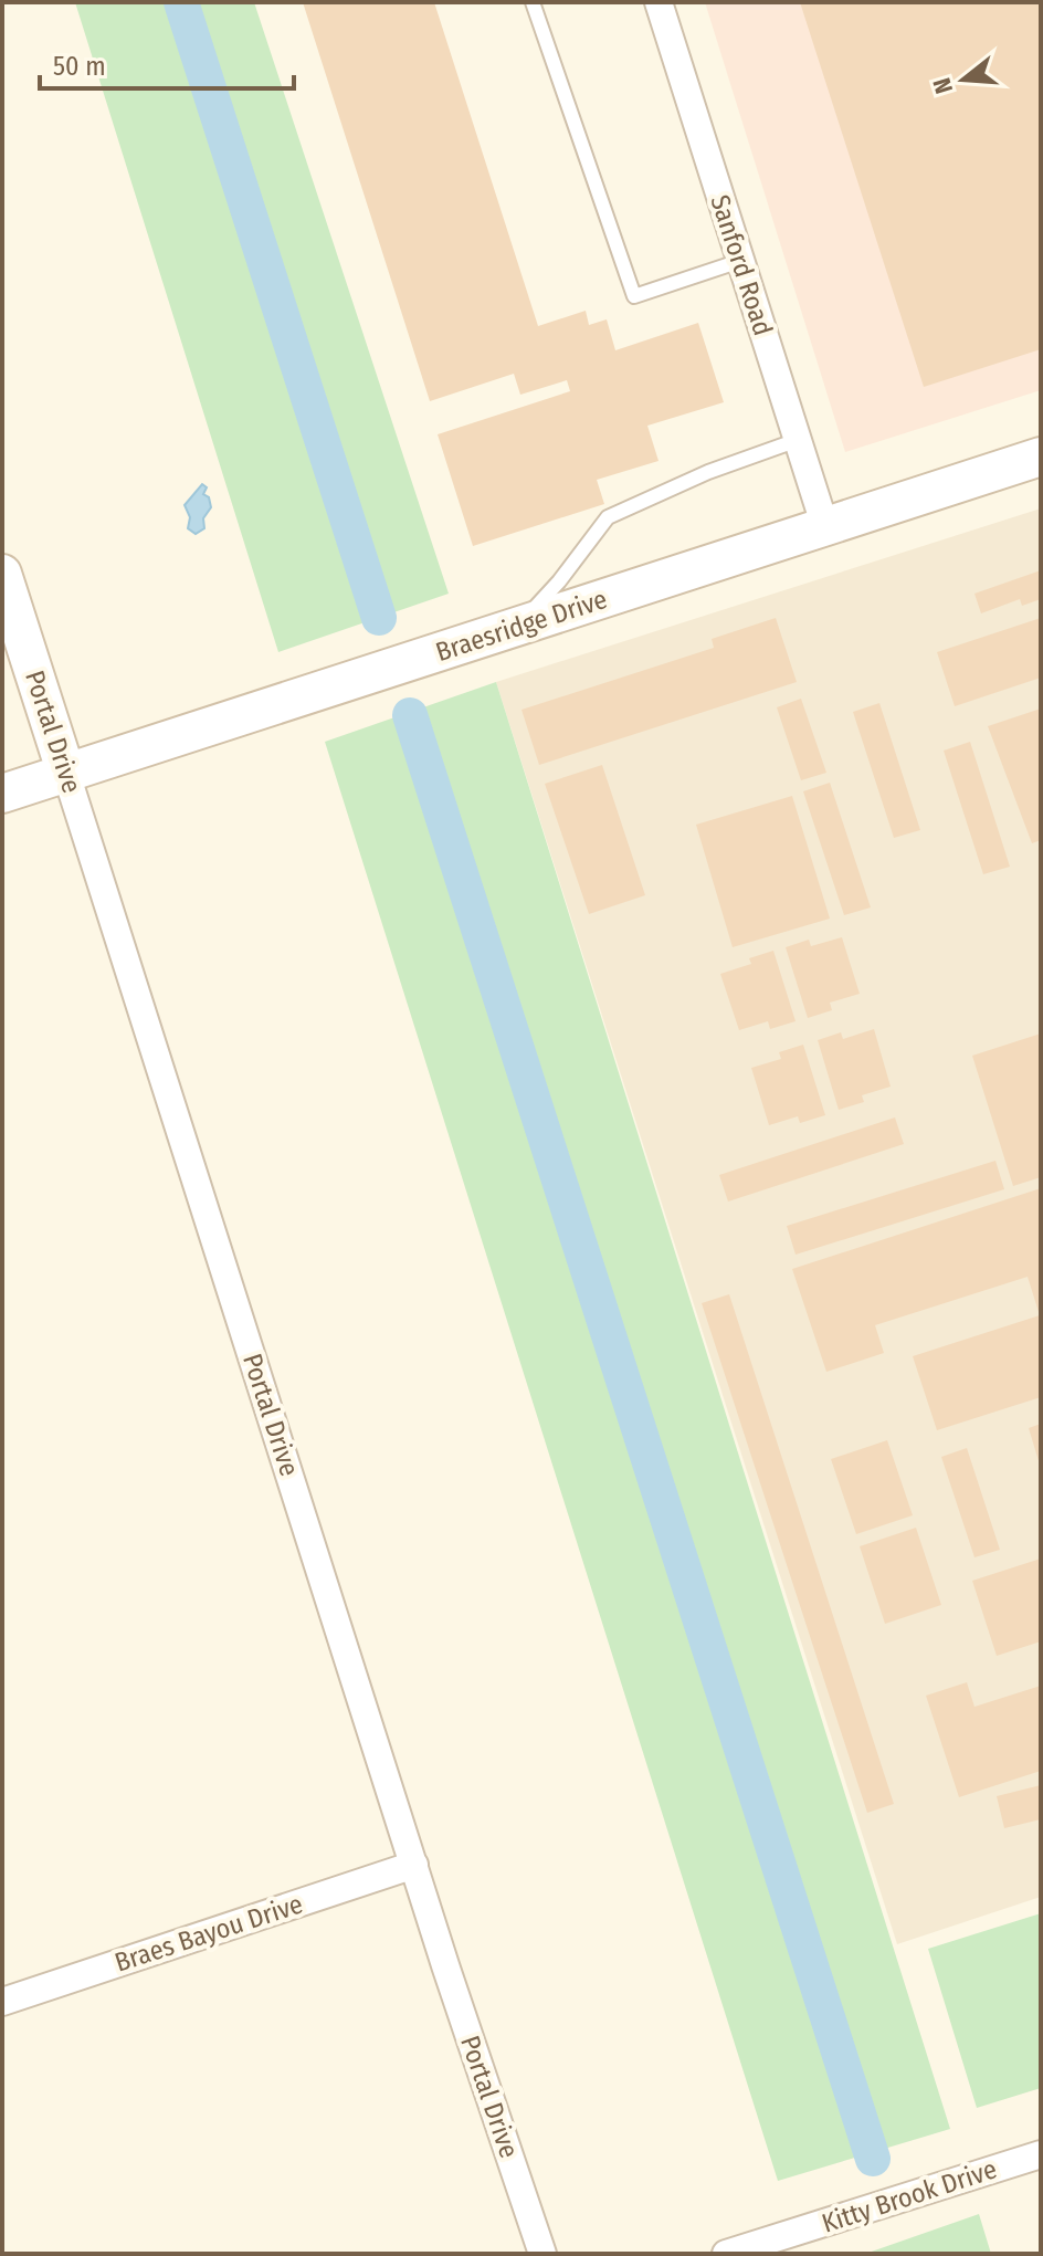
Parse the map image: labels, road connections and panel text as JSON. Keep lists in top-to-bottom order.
{
  "streets": {
    "street": [
      "Sanford Road",
      "Braesridge Drive",
      "Portal Drive",
      "Braes Bayou Drive",
      "Kitty Brook Drive"
    ]
  },
  "crossings": [
    ["Sanford Road", "Braesridge Drive"],
    ["Braesridge Drive", "Portal Drive"],
    ["Portal Drive", "Braes Bayou Drive"]
  ],
  "scale_bar": "50 m",
  "north": "left"
}
